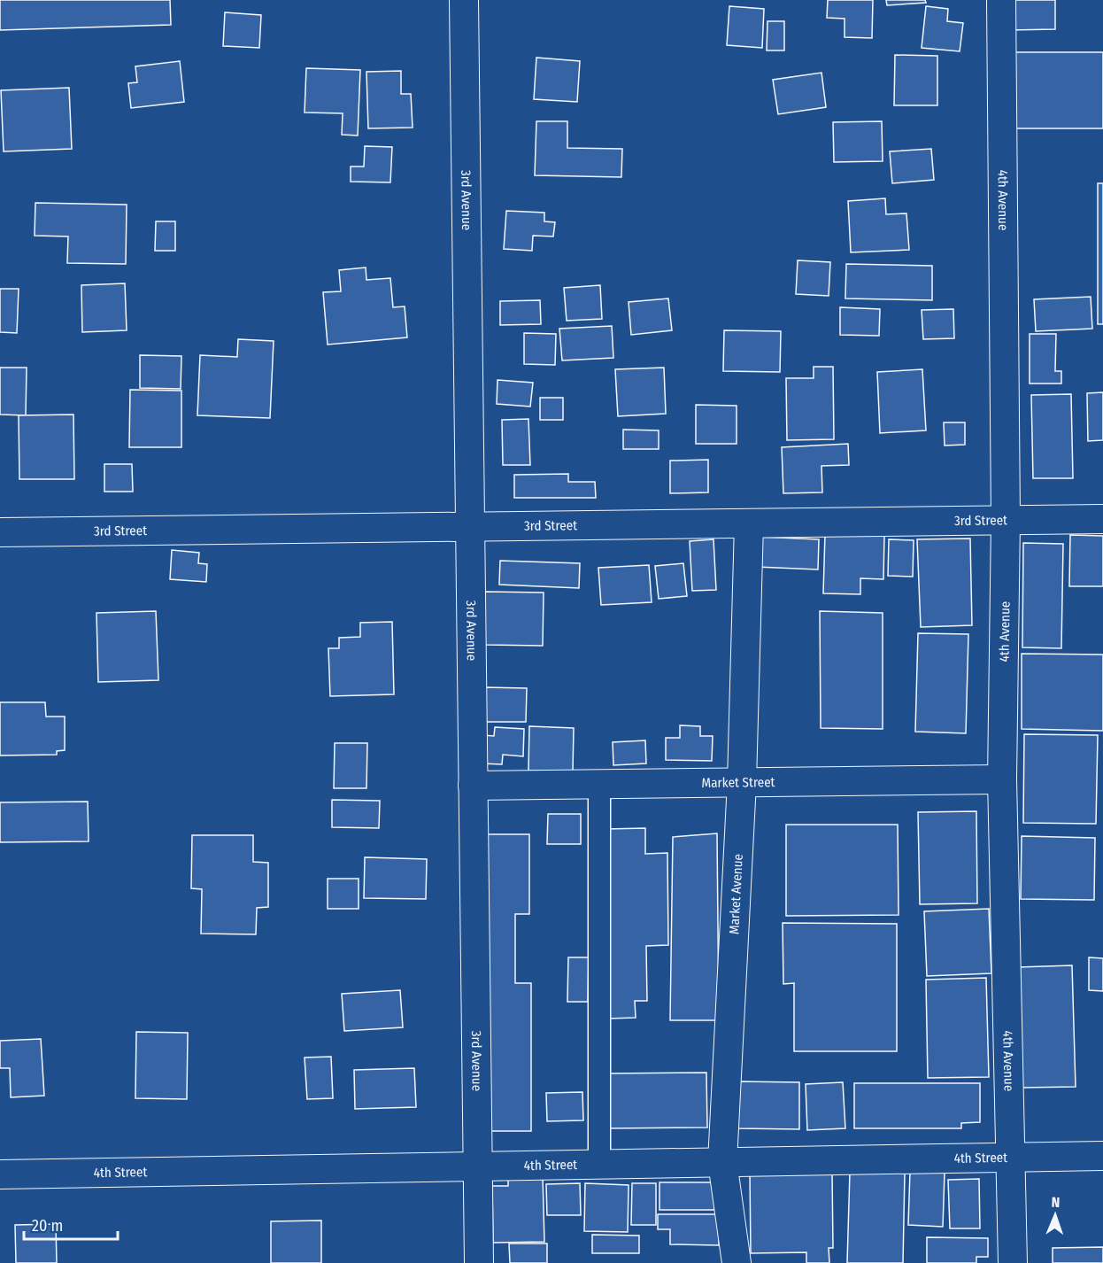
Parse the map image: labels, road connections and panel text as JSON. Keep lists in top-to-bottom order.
{
  "streets": {
    "street": [
      "3rd Avenue",
      "4th Avenue",
      "3rd Street",
      "Market Street",
      "Market Avenue",
      "4th Street"
    ]
  },
  "crossings": [
    ["3rd Avenue", "3rd Street"],
    ["3rd Avenue", "Market Street"],
    ["3rd Avenue", "4th Street"],
    ["4th Avenue", "3rd Street"],
    ["4th Avenue", "Market Street"],
    ["4th Avenue", "4th Street"],
    ["3rd Street", "Market Avenue"],
    ["Market Street", "Market Avenue"],
    ["Market Avenue", "4th Street"]
  ],
  "scale_bar": "20 m",
  "north": "top"
}
